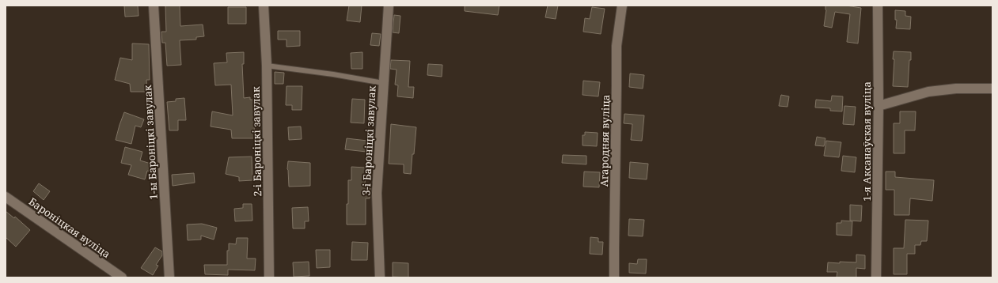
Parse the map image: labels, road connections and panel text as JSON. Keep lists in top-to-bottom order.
{
  "streets": {
    "street": [
      "3-і Бароніцкі завулак",
      "Агародняя вуліца",
      "2-і Бароніцкі завулак",
      "1-я Аксанаўская вуліца",
      "1-ы Бароніцкі завулак",
      "Бароніцкая вуліца"
    ]
  }
}
